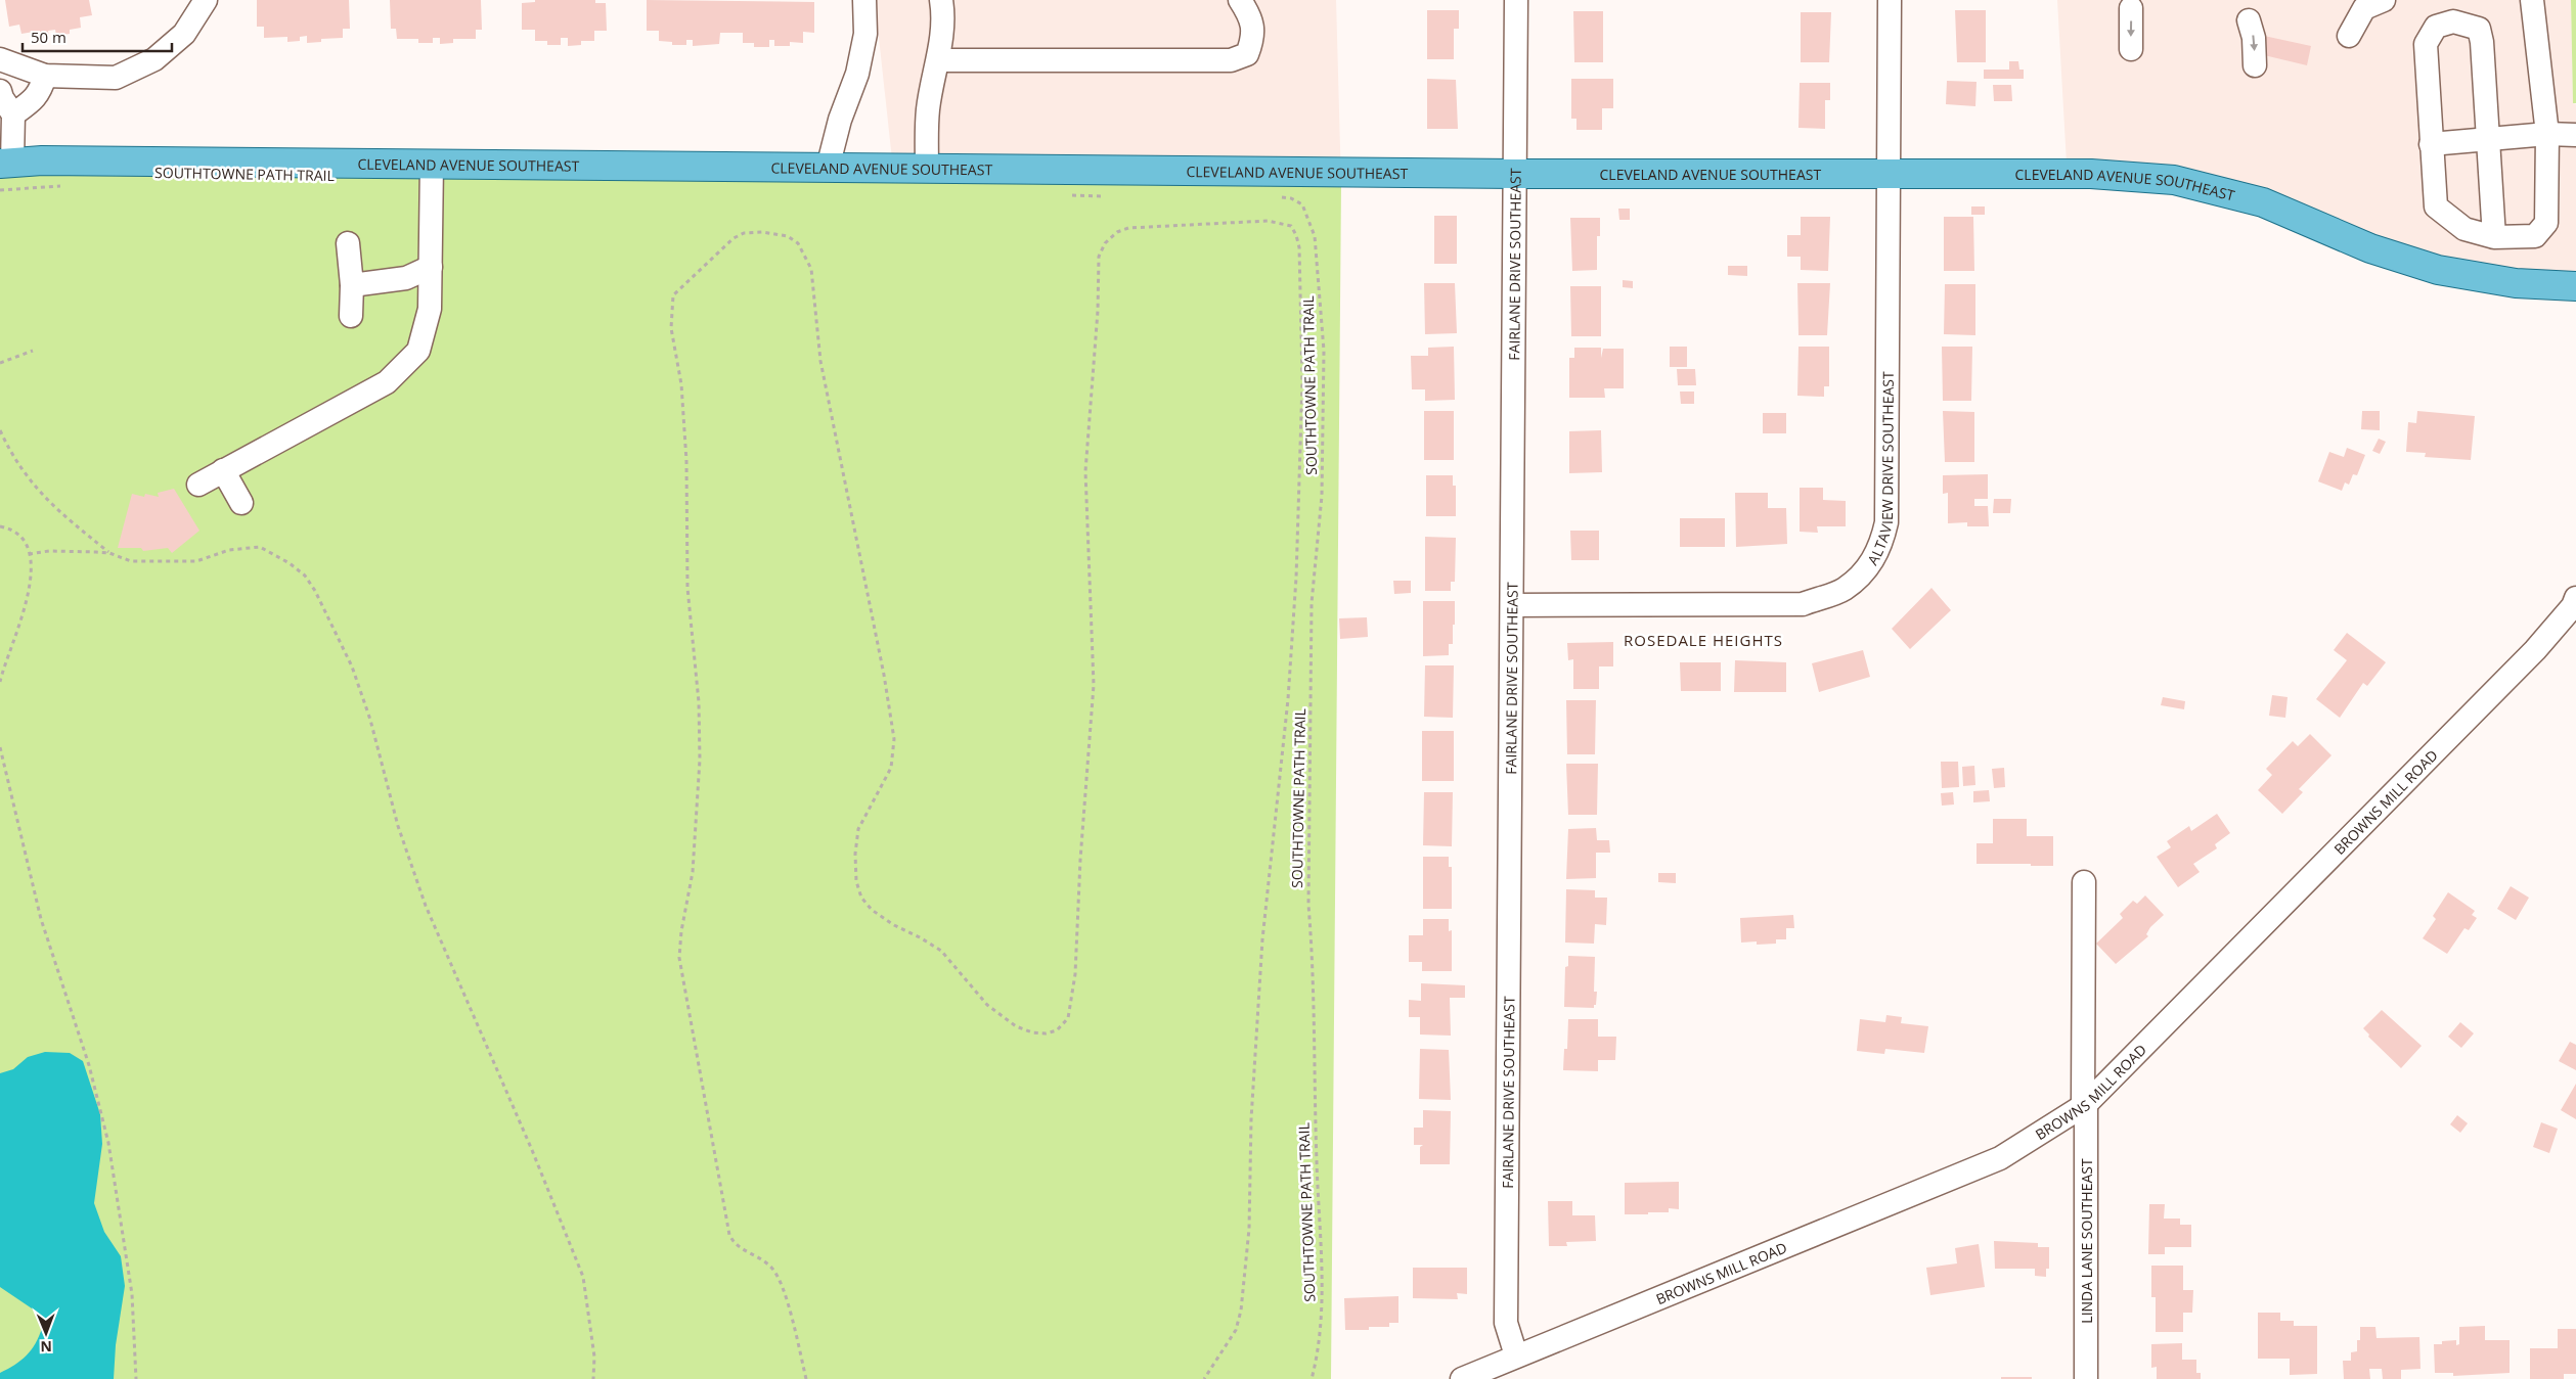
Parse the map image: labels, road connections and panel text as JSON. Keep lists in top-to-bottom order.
{
  "streets": {
    "main road": ["CLEVELAND AVENUE SOUTHEAST"],
    "street": [
      "FAIRLANE DRIVE SOUTHEAST",
      "ALTAVIEW DRIVE SOUTHEAST",
      "BROWNS MILL ROAD",
      "LINDA LANE SOUTHEAST"
    ],
    "path": ["SOUTHTOWNE PATH TRAIL"]
  },
  "crossings": [
    ["CLEVELAND AVENUE SOUTHEAST", "FAIRLANE DRIVE SOUTHEAST"],
    ["CLEVELAND AVENUE SOUTHEAST", "ALTAVIEW DRIVE SOUTHEAST"],
    ["FAIRLANE DRIVE SOUTHEAST", "ALTAVIEW DRIVE SOUTHEAST"],
    ["FAIRLANE DRIVE SOUTHEAST", "BROWNS MILL ROAD"],
    ["BROWNS MILL ROAD", "LINDA LANE SOUTHEAST"]
  ],
  "districts": ["ROSEDALE HEIGHTS"],
  "scale_bar": "50 m",
  "north": "bottom"
}
